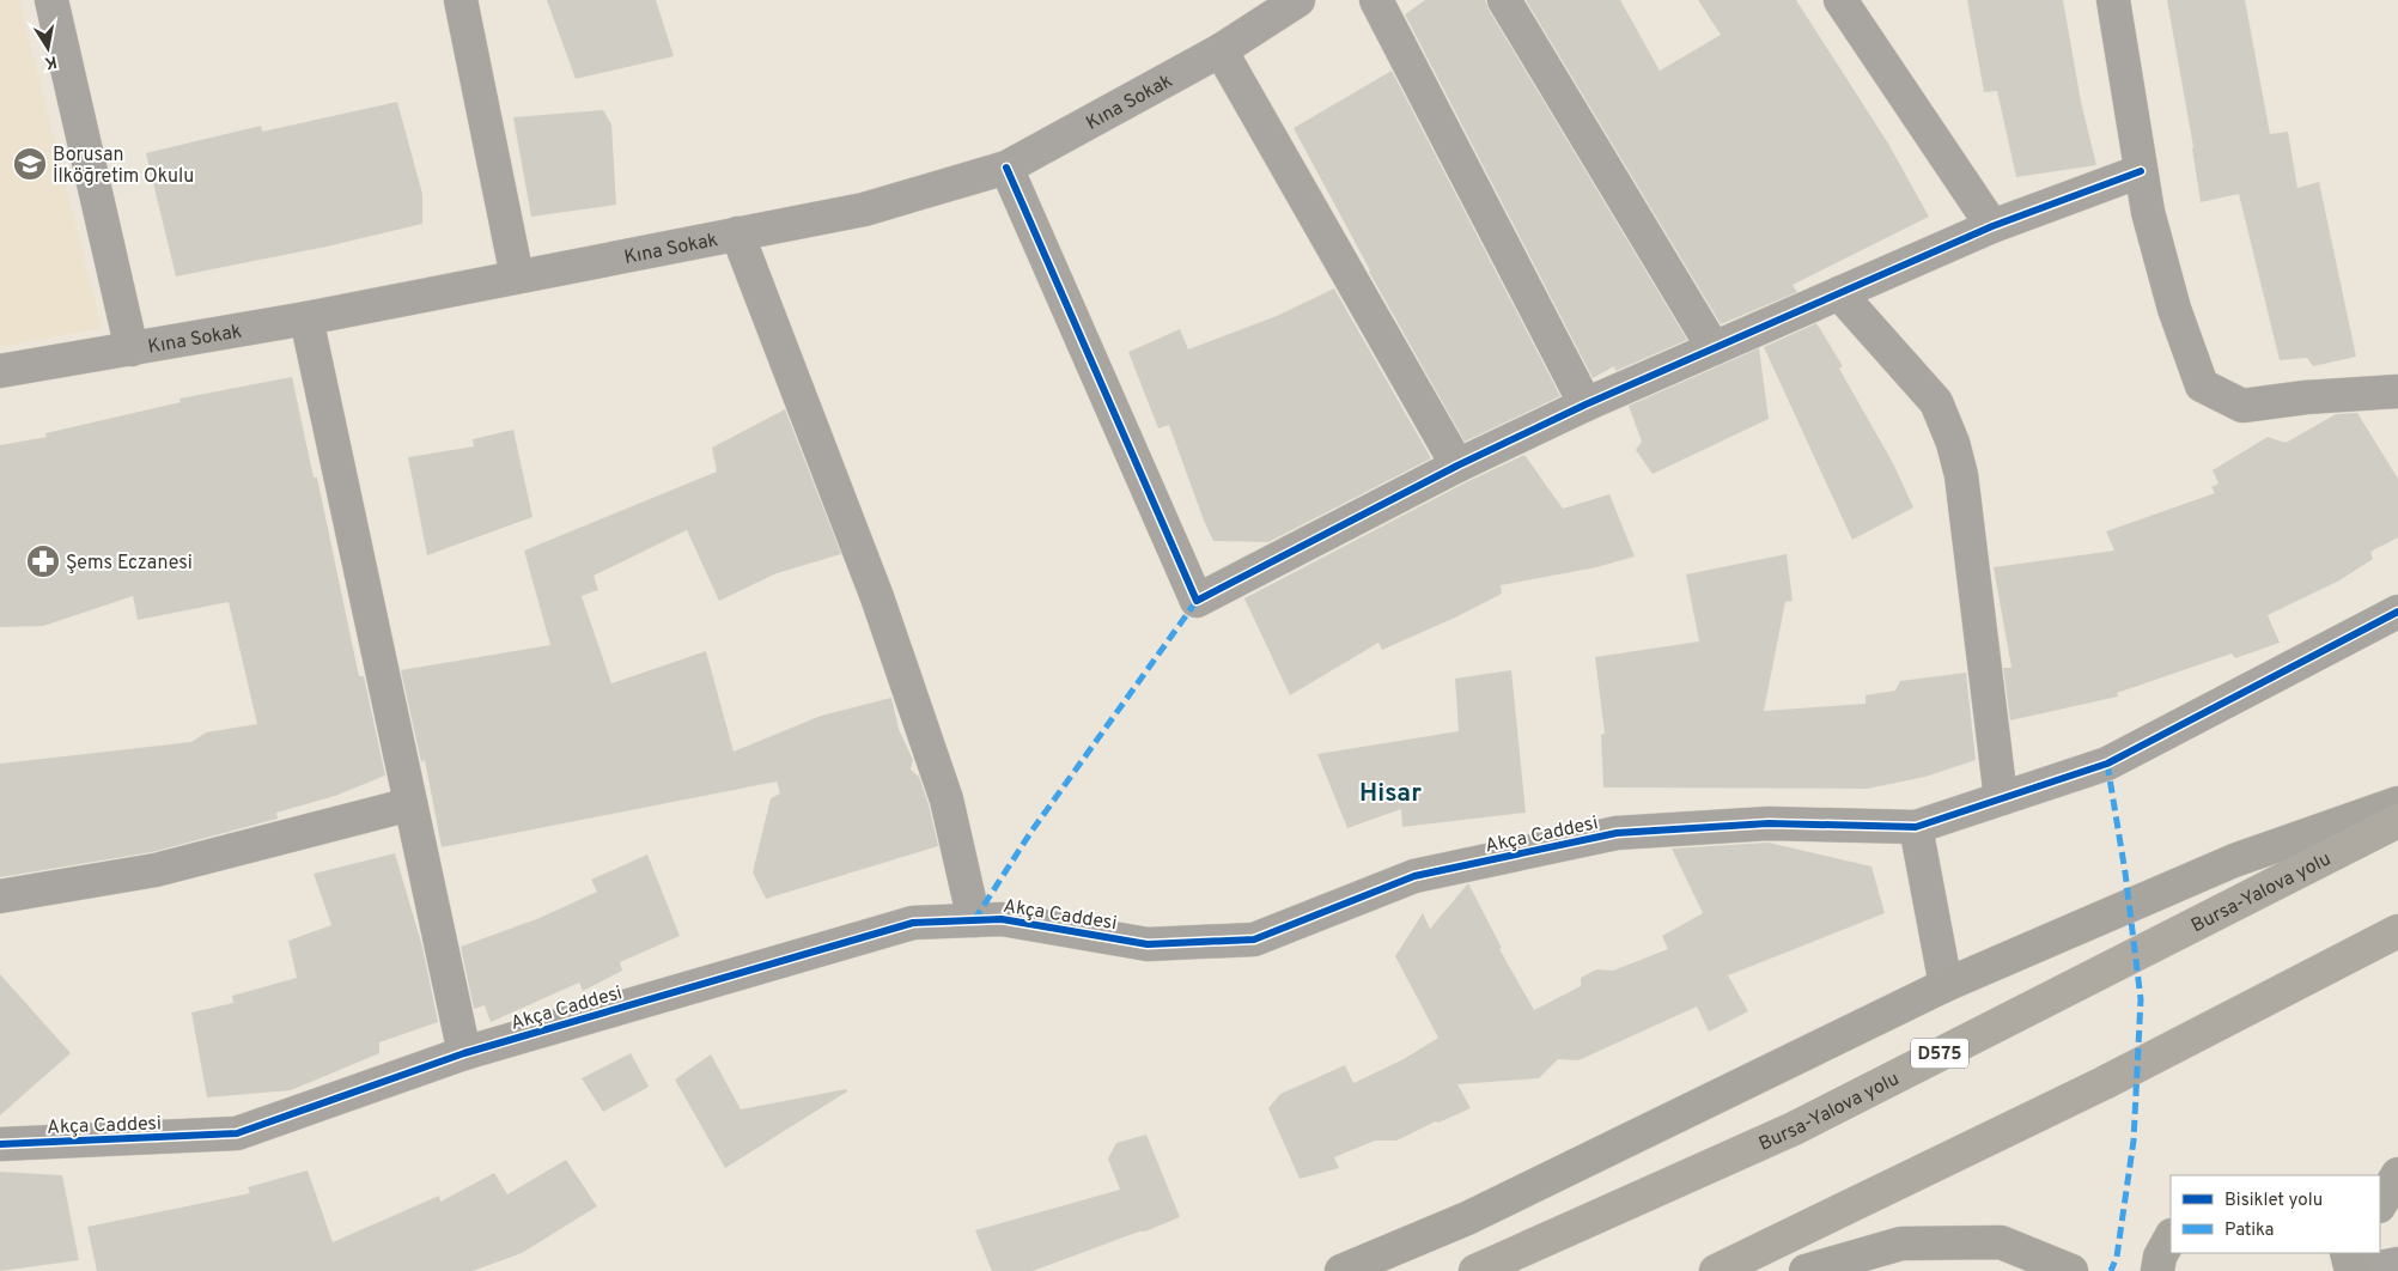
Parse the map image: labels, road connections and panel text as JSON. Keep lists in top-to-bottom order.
{
  "streets": {
    "highway": ["Bursa-Yalova yolu", "D575"],
    "street": ["Kına Sokak", "Akça Caddesi"]
  },
  "districts": ["Hisar"],
  "places": {
    "school or university": ["Borusan İlköğretim Okulu"],
    "pharmacy": ["Şems Eczanesi"]
  },
  "legend": ["Bisiklet yolu", "Patika"],
  "north": "bottom"
}
